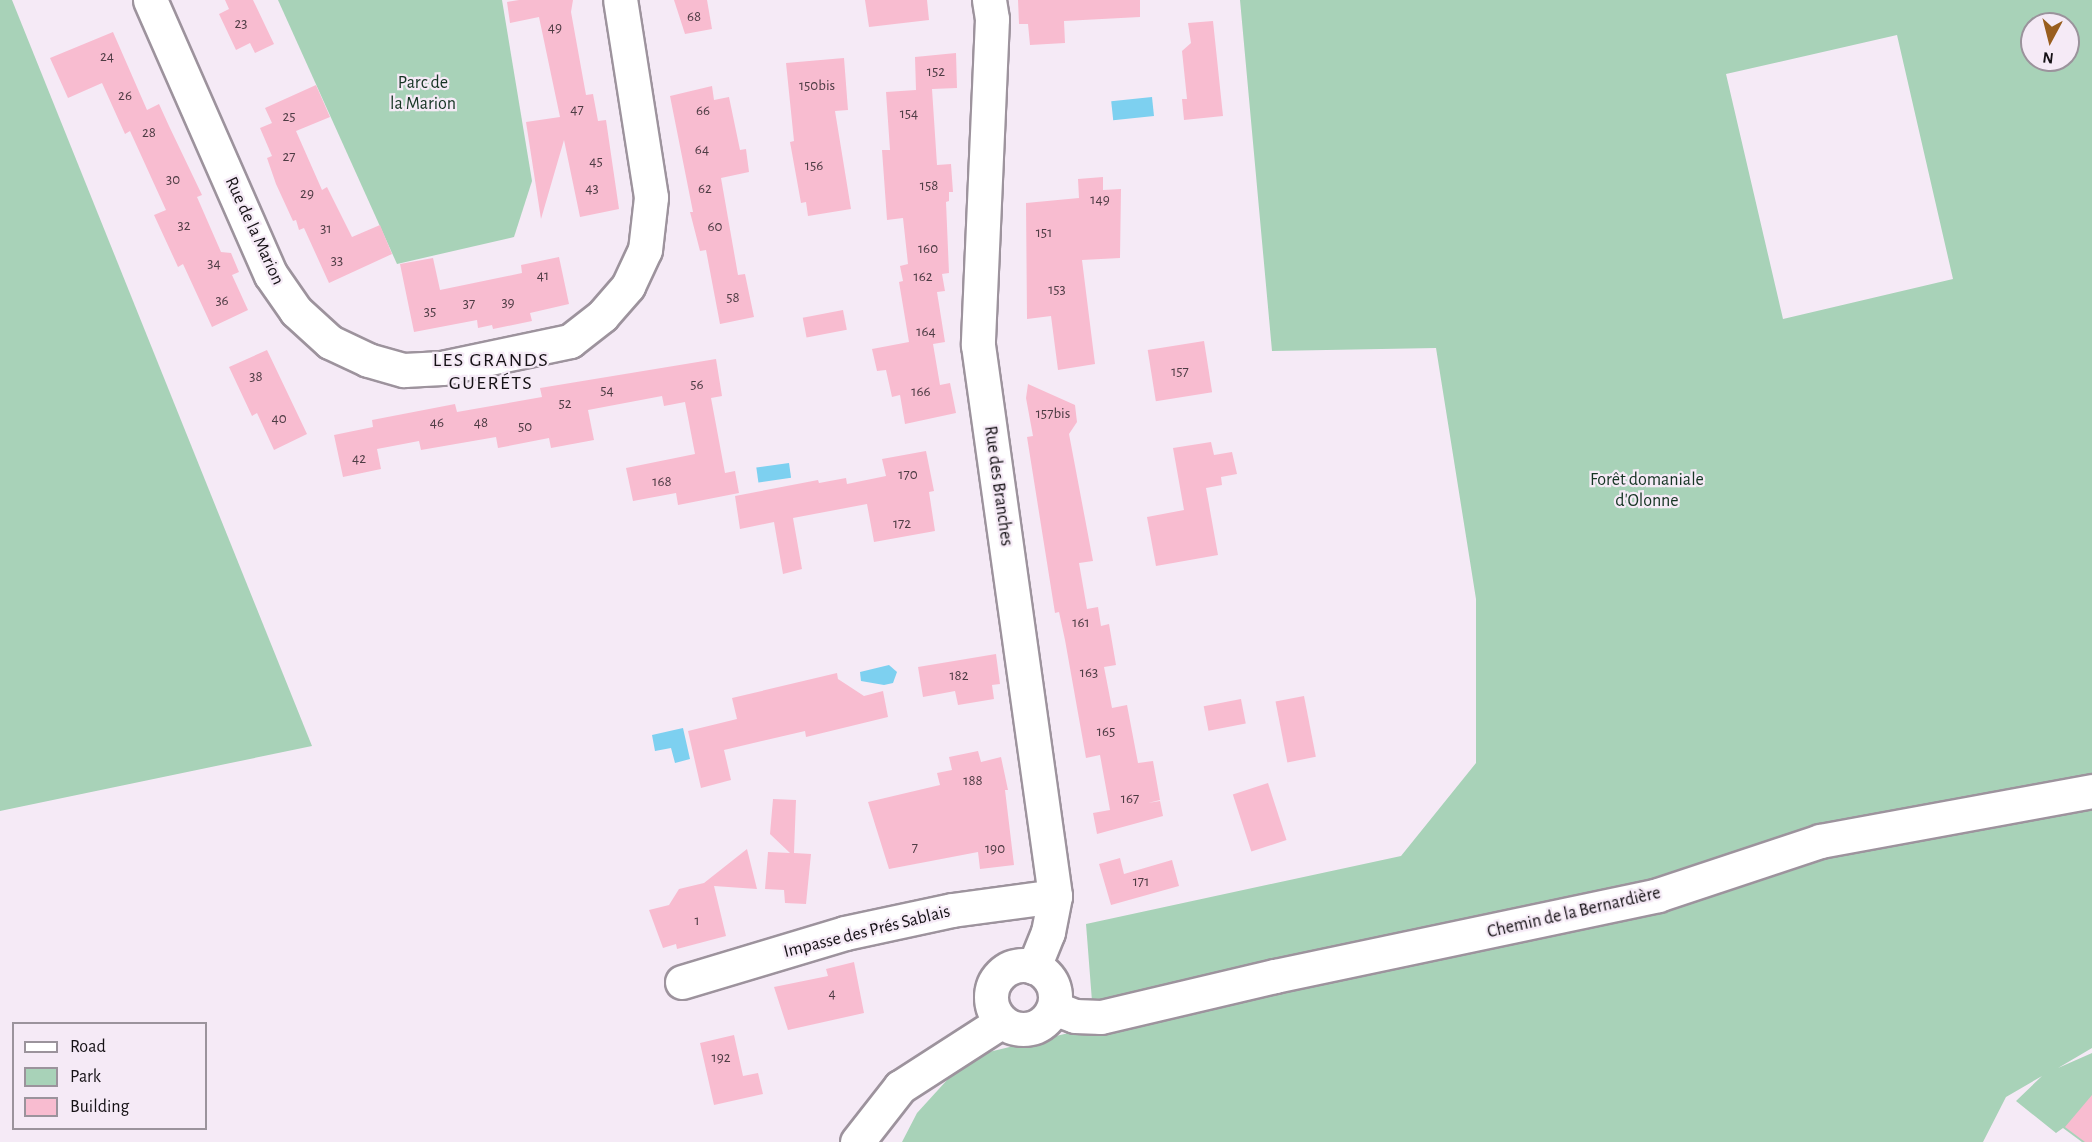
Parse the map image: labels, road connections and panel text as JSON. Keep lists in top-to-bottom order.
{
  "streets": {
    "street": [
      "Rue de la Marion",
      "Rue des Branches",
      "Chemin de la Bernardière",
      "Impasse des Prés Sablais"
    ]
  },
  "crossings": [
    ["Rue des Branches", "Chemin de la Bernardière"],
    ["Rue des Branches", "Impasse des Prés Sablais"]
  ],
  "districts": ["LES GRANDS GUERÉTS"],
  "parks": ["Parc de la Marion", "Forêt domaniale d'Olonne"],
  "house_numbers": [
    "68",
    "23",
    "49",
    "24",
    "152",
    "150bis",
    "26",
    "47",
    "66",
    "154",
    "25",
    "28",
    "64",
    "27",
    "45",
    "156",
    "30",
    "158",
    "43",
    "62",
    "29",
    "149",
    "32",
    "60",
    "31",
    "151",
    "160",
    "33",
    "34",
    "41",
    "162",
    "153",
    "58",
    "36",
    "39",
    "37",
    "35",
    "164",
    "157",
    "38",
    "56",
    "54",
    "166",
    "52",
    "157bis",
    "40",
    "46",
    "48",
    "50",
    "42",
    "170",
    "168",
    "172",
    "161",
    "163",
    "182",
    "165",
    "188",
    "167",
    "7",
    "190",
    "171",
    "1",
    "4",
    "192"
  ],
  "legend": ["Road", "Park", "Building"],
  "north": "bottom"
}
